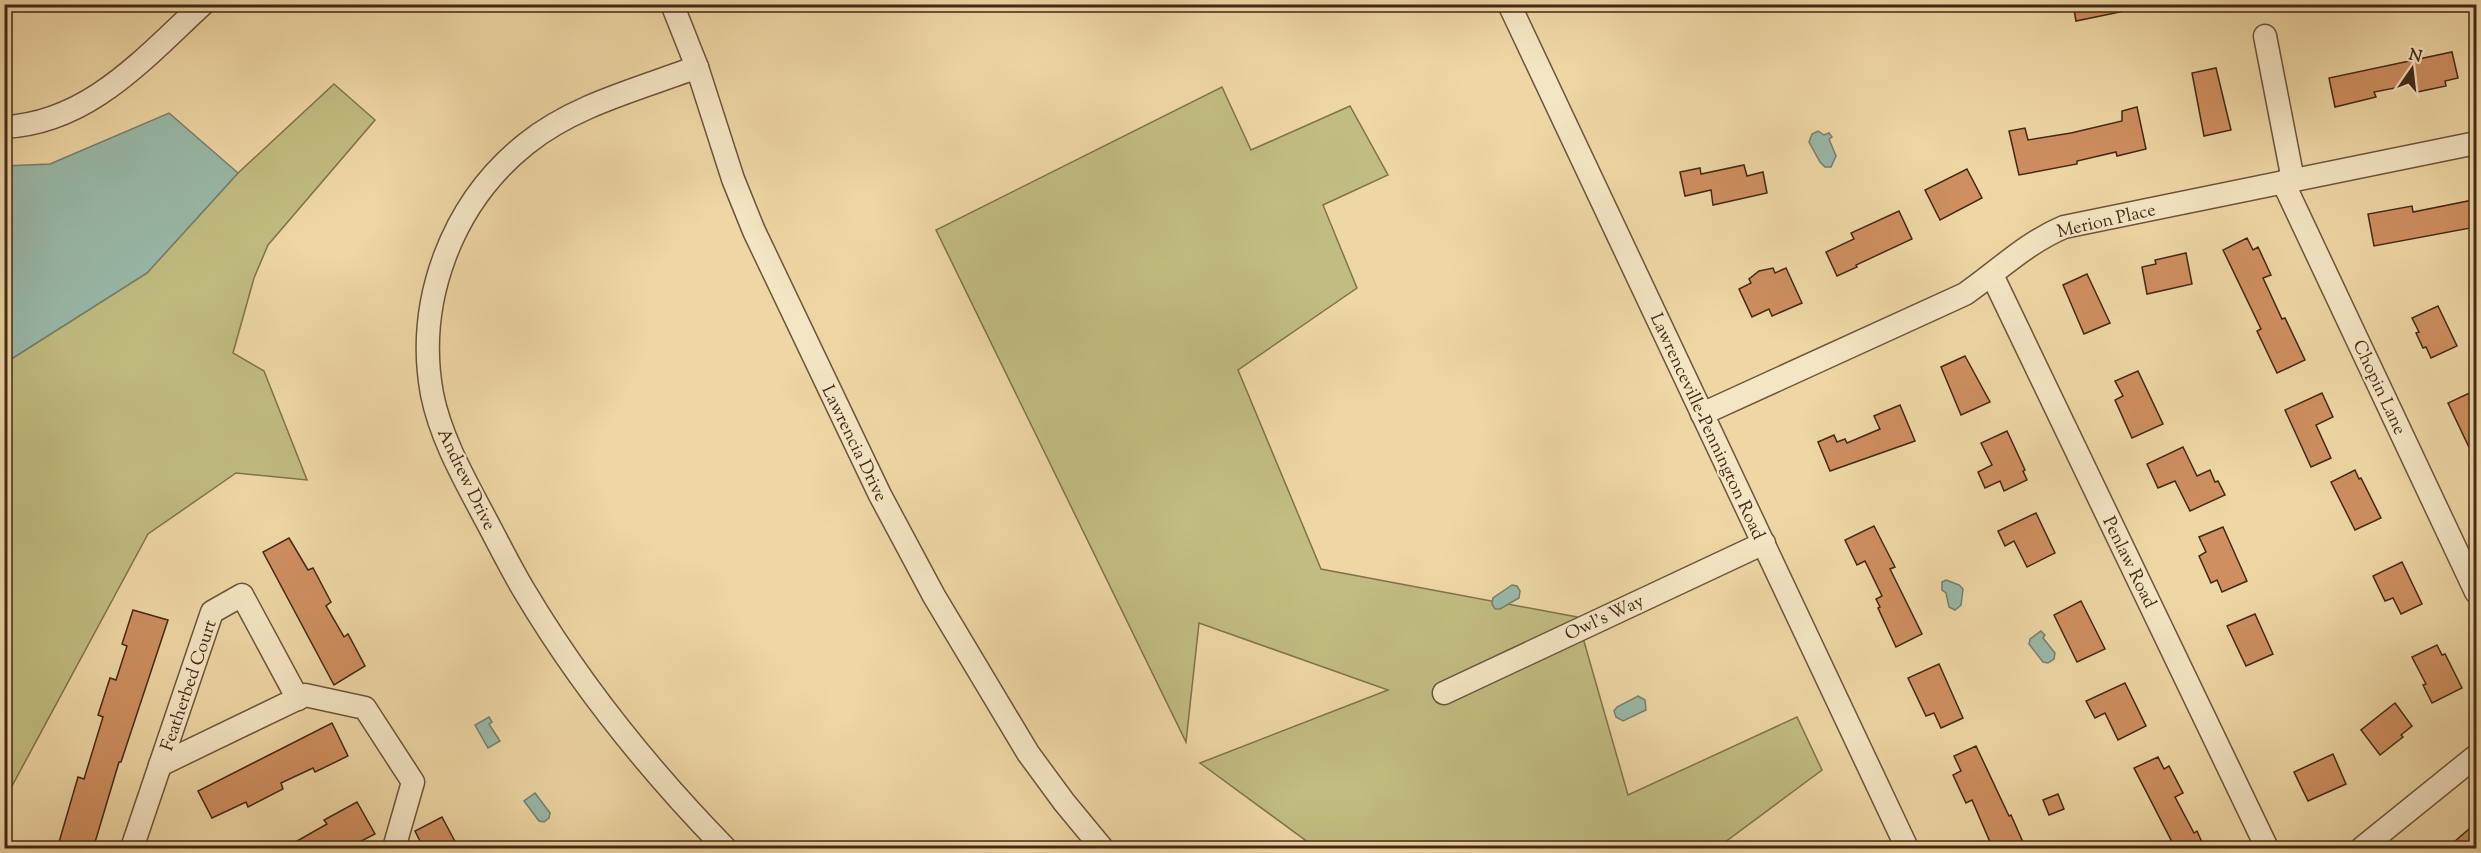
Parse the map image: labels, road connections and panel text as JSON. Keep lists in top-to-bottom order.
{
  "streets": {
    "street": [
      "Merion Place",
      "Chopin Lane",
      "Lawrenceville-Pennington Road",
      "Lawrencia Drive",
      "Andrew Drive",
      "Penlaw Road",
      "Owl's Way",
      "Featherbed Court"
    ]
  },
  "crossings": [
    ["Merion Place", "Chopin Lane"],
    ["Merion Place", "Lawrenceville-Pennington Road"],
    ["Merion Place", "Penlaw Road"],
    ["Lawrenceville-Pennington Road", "Owl's Way"],
    ["Lawrencia Drive", "Andrew Drive"]
  ],
  "north": "top"
}
